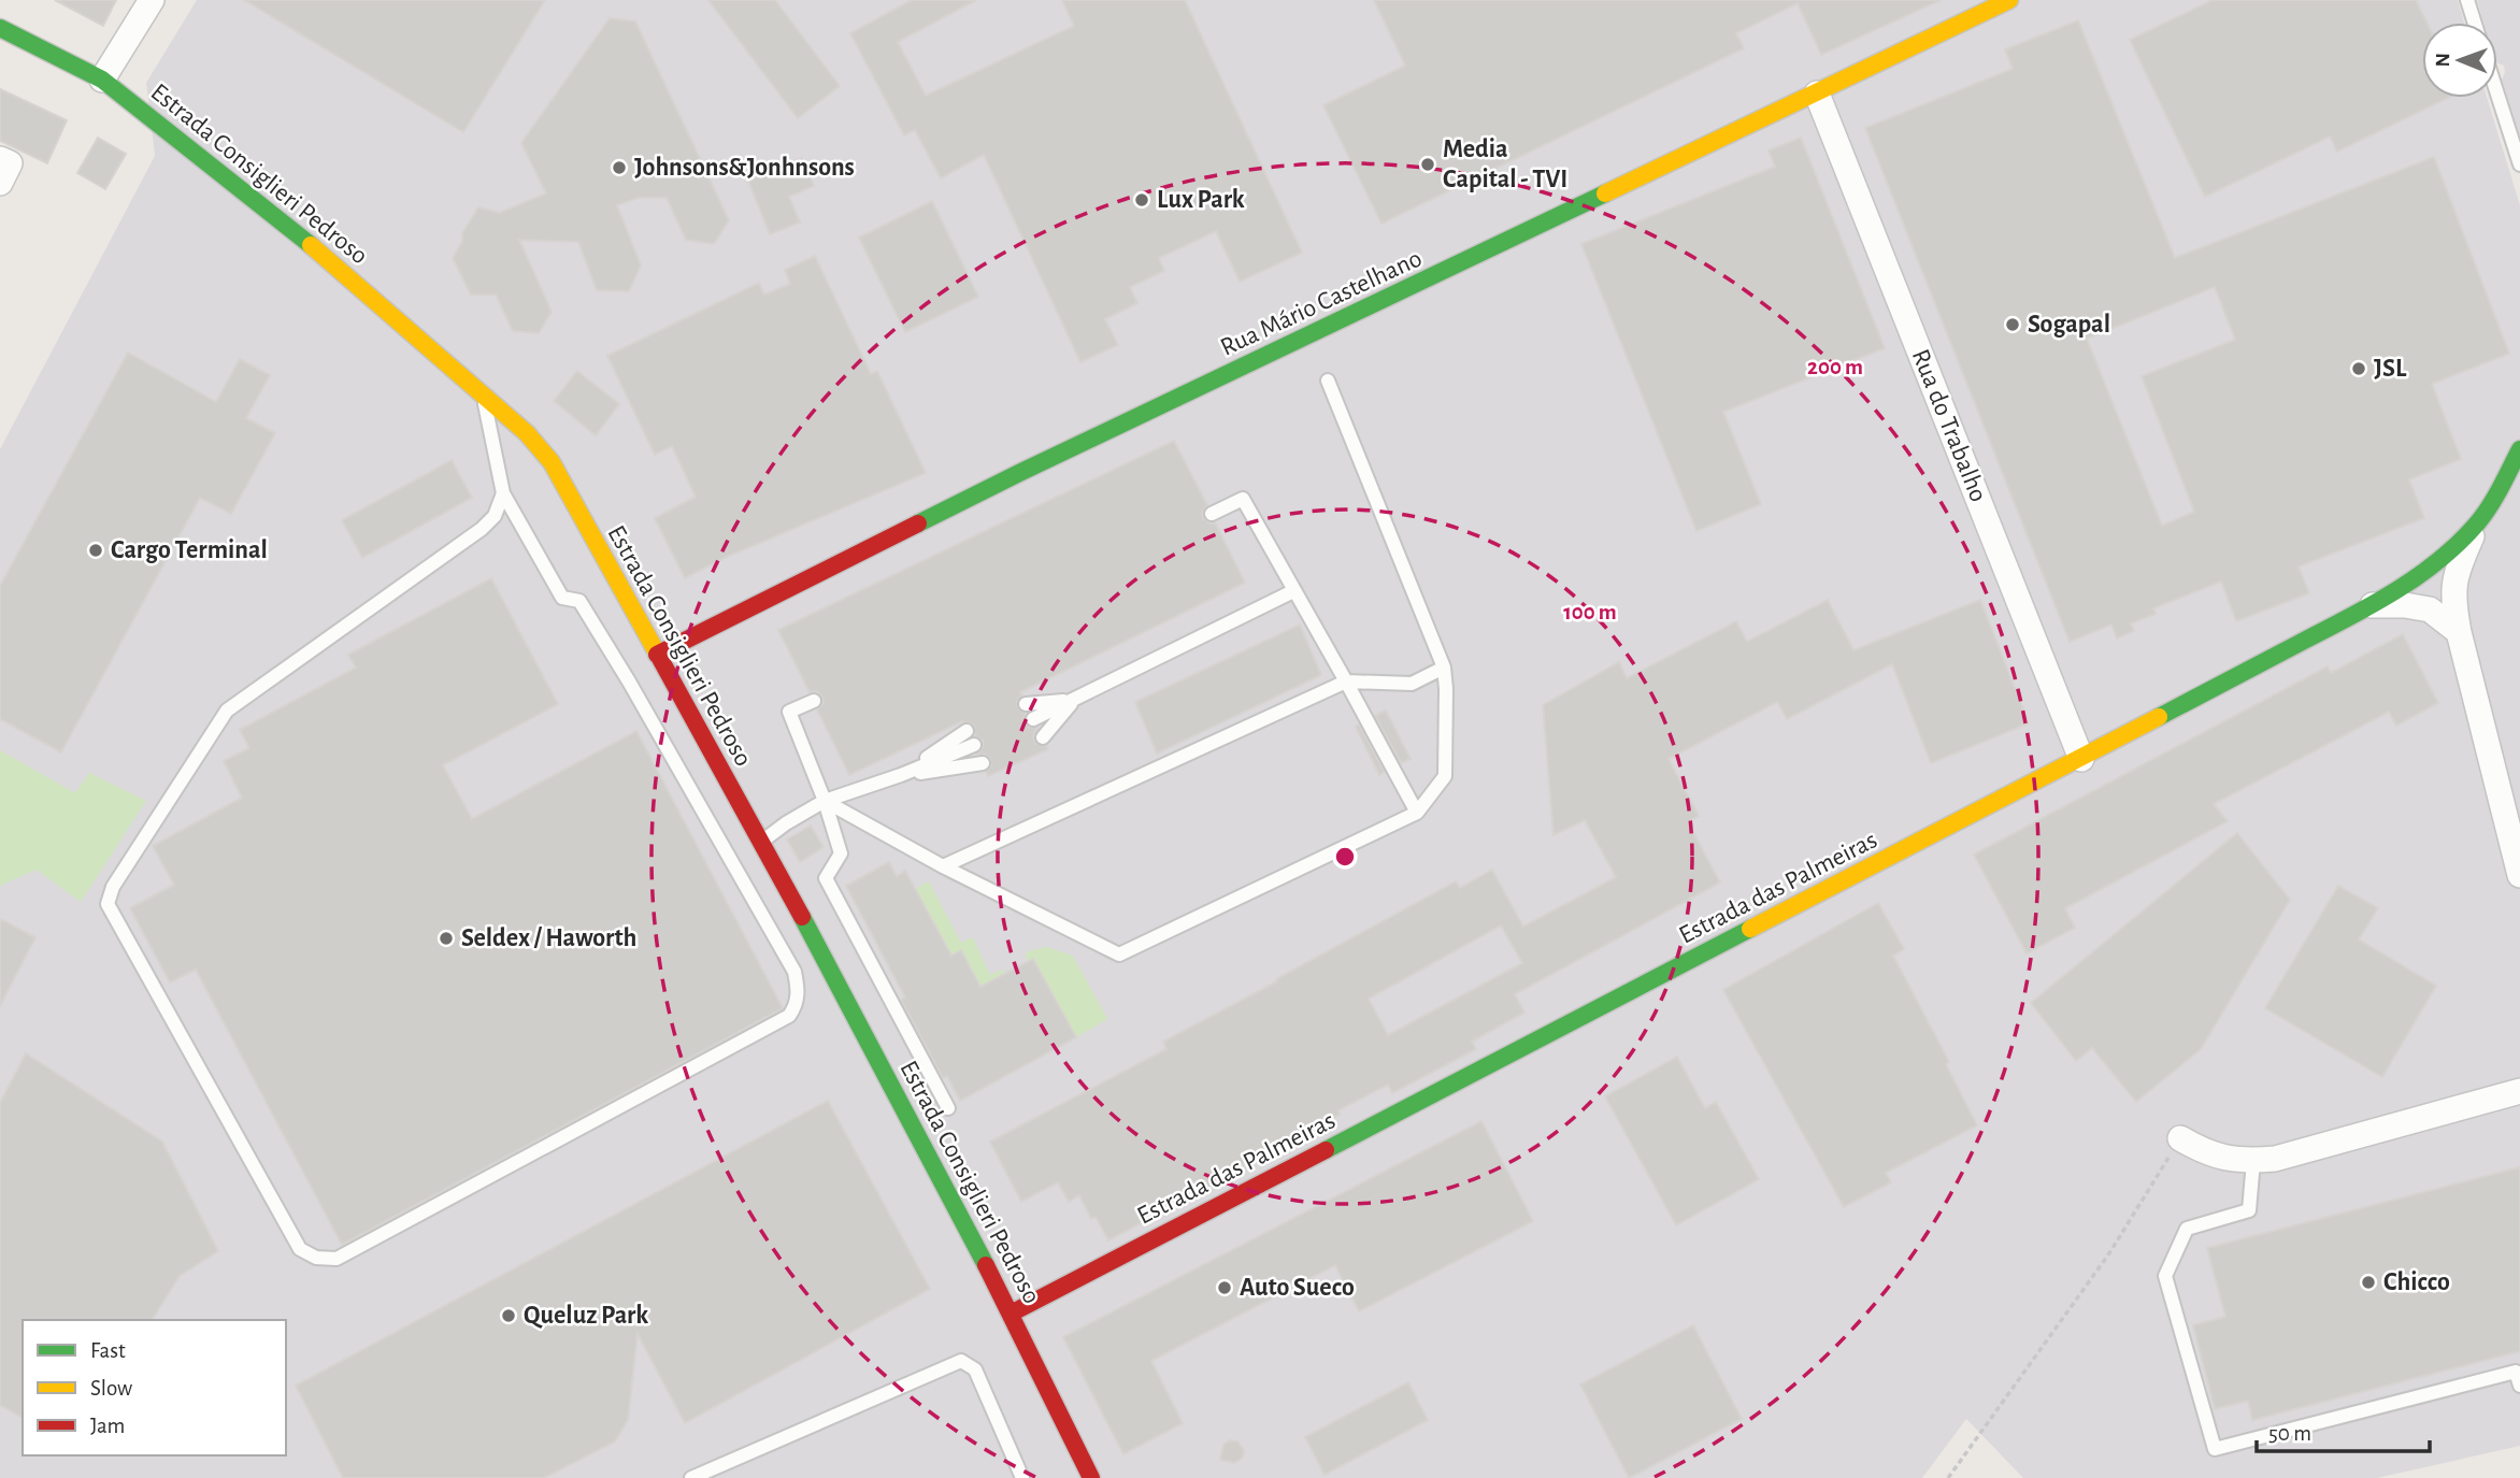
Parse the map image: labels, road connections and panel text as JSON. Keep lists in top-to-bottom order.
{
  "streets": {
    "street": [
      "Estrada Consiglieri Pedroso",
      "Rua Mário Castelhano",
      "Rua do Trabalho",
      "Estrada das Palmeiras"
    ]
  },
  "crossings": [
    ["Estrada Consiglieri Pedroso", "Rua Mário Castelhano"],
    ["Estrada Consiglieri Pedroso", "Estrada das Palmeiras"],
    ["Rua Mário Castelhano", "Rua do Trabalho"],
    ["Rua do Trabalho", "Estrada das Palmeiras"]
  ],
  "places": [
    "Media Capital - TVI",
    "Johnsons&Jonhnsons",
    "Lux Park",
    "Sogapal",
    "JSL",
    "Cargo Terminal",
    "Seldex / Haworth",
    "Chicco",
    "Auto Sueco",
    "Queluz Park"
  ],
  "legend": ["Fast", "Slow", "Jam"],
  "scale_bar": "50 m",
  "north": "left",
  "rings": ["200 m", "100 m"]
}
